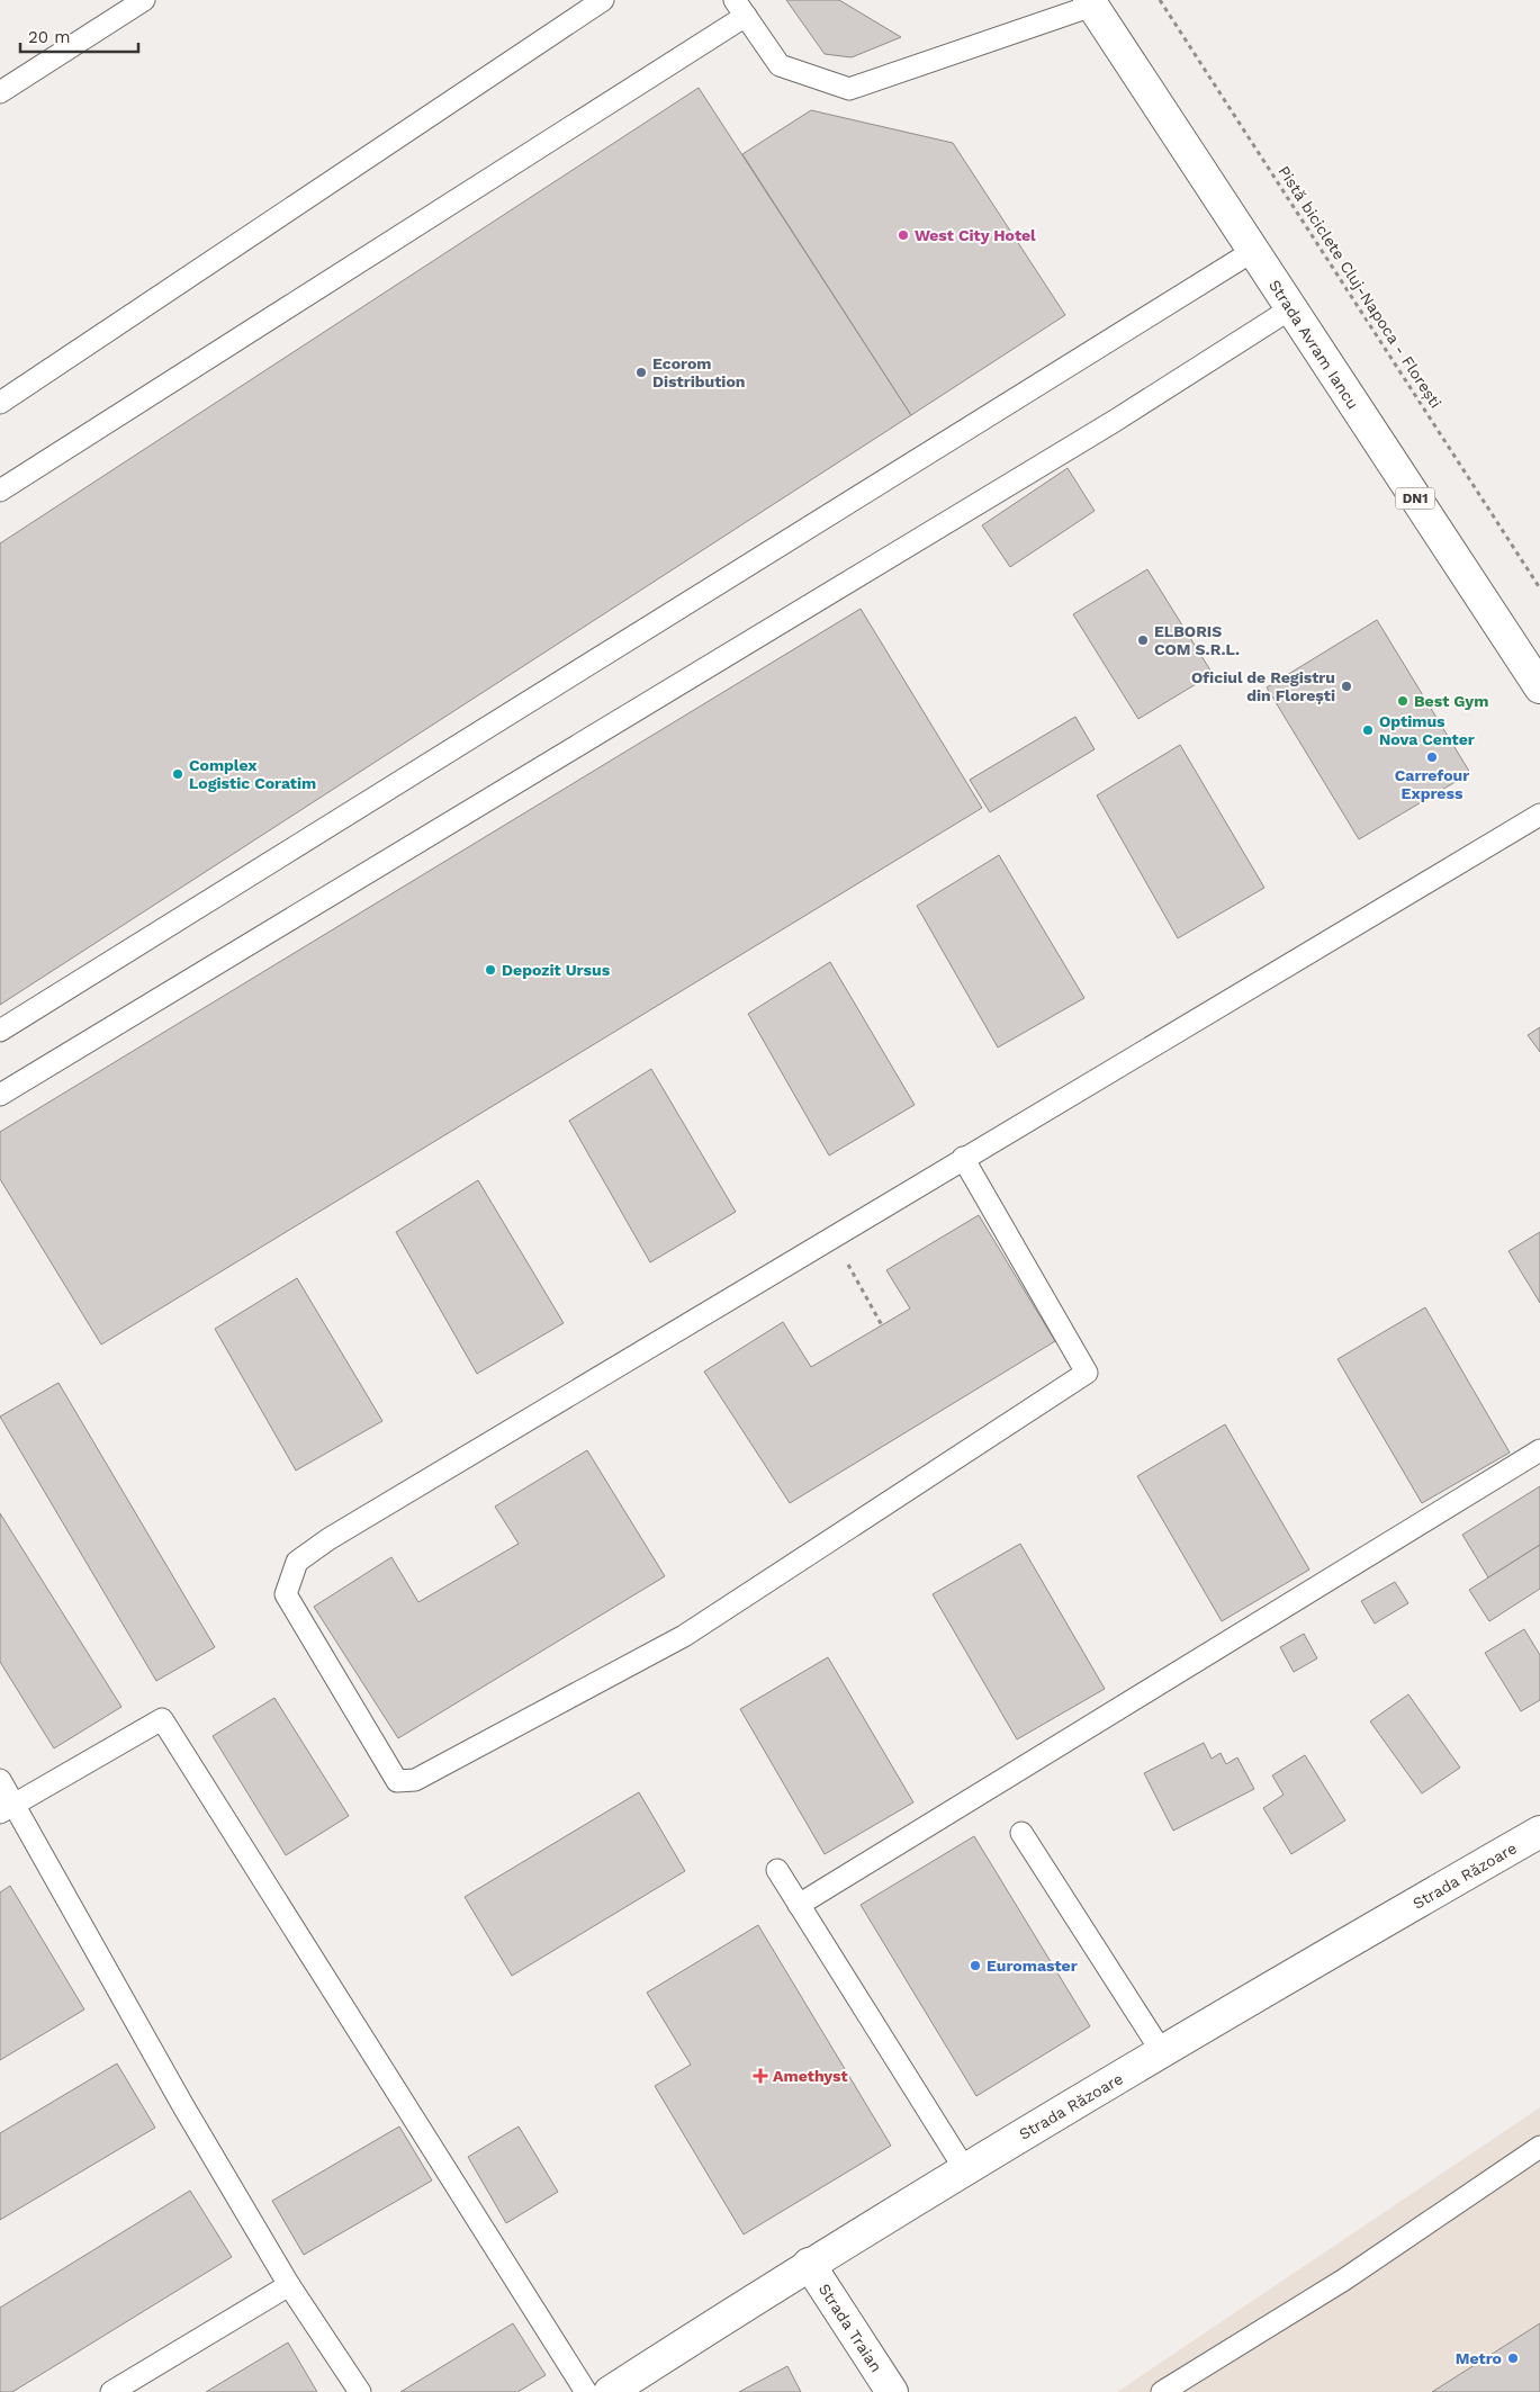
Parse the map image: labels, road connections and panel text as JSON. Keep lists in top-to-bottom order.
{
  "streets": {
    "street": [
      "Strada Avram Iancu",
      "DN1",
      "Strada Răzoare",
      "Strada Traian"
    ],
    "path": ["Pistă biciclete Cluj-Napoca - Florești"]
  },
  "crossings": [
    ["Strada Răzoare", "Strada Traian"]
  ],
  "places": {
    "other": [
      "West City Hotel",
      "Ecorom Distribution",
      "ELBORIS COM S.R.L.",
      "Oficiul de Registru din Florești",
      "Best Gym",
      "Optimus Nova Center",
      "Carrefour Express",
      "Complex Logistic Coratim",
      "Depozit Ursus",
      "Euromaster",
      "Metro"
    ],
    "health": ["Amethyst"]
  },
  "scale_bar": "20 m"
}
